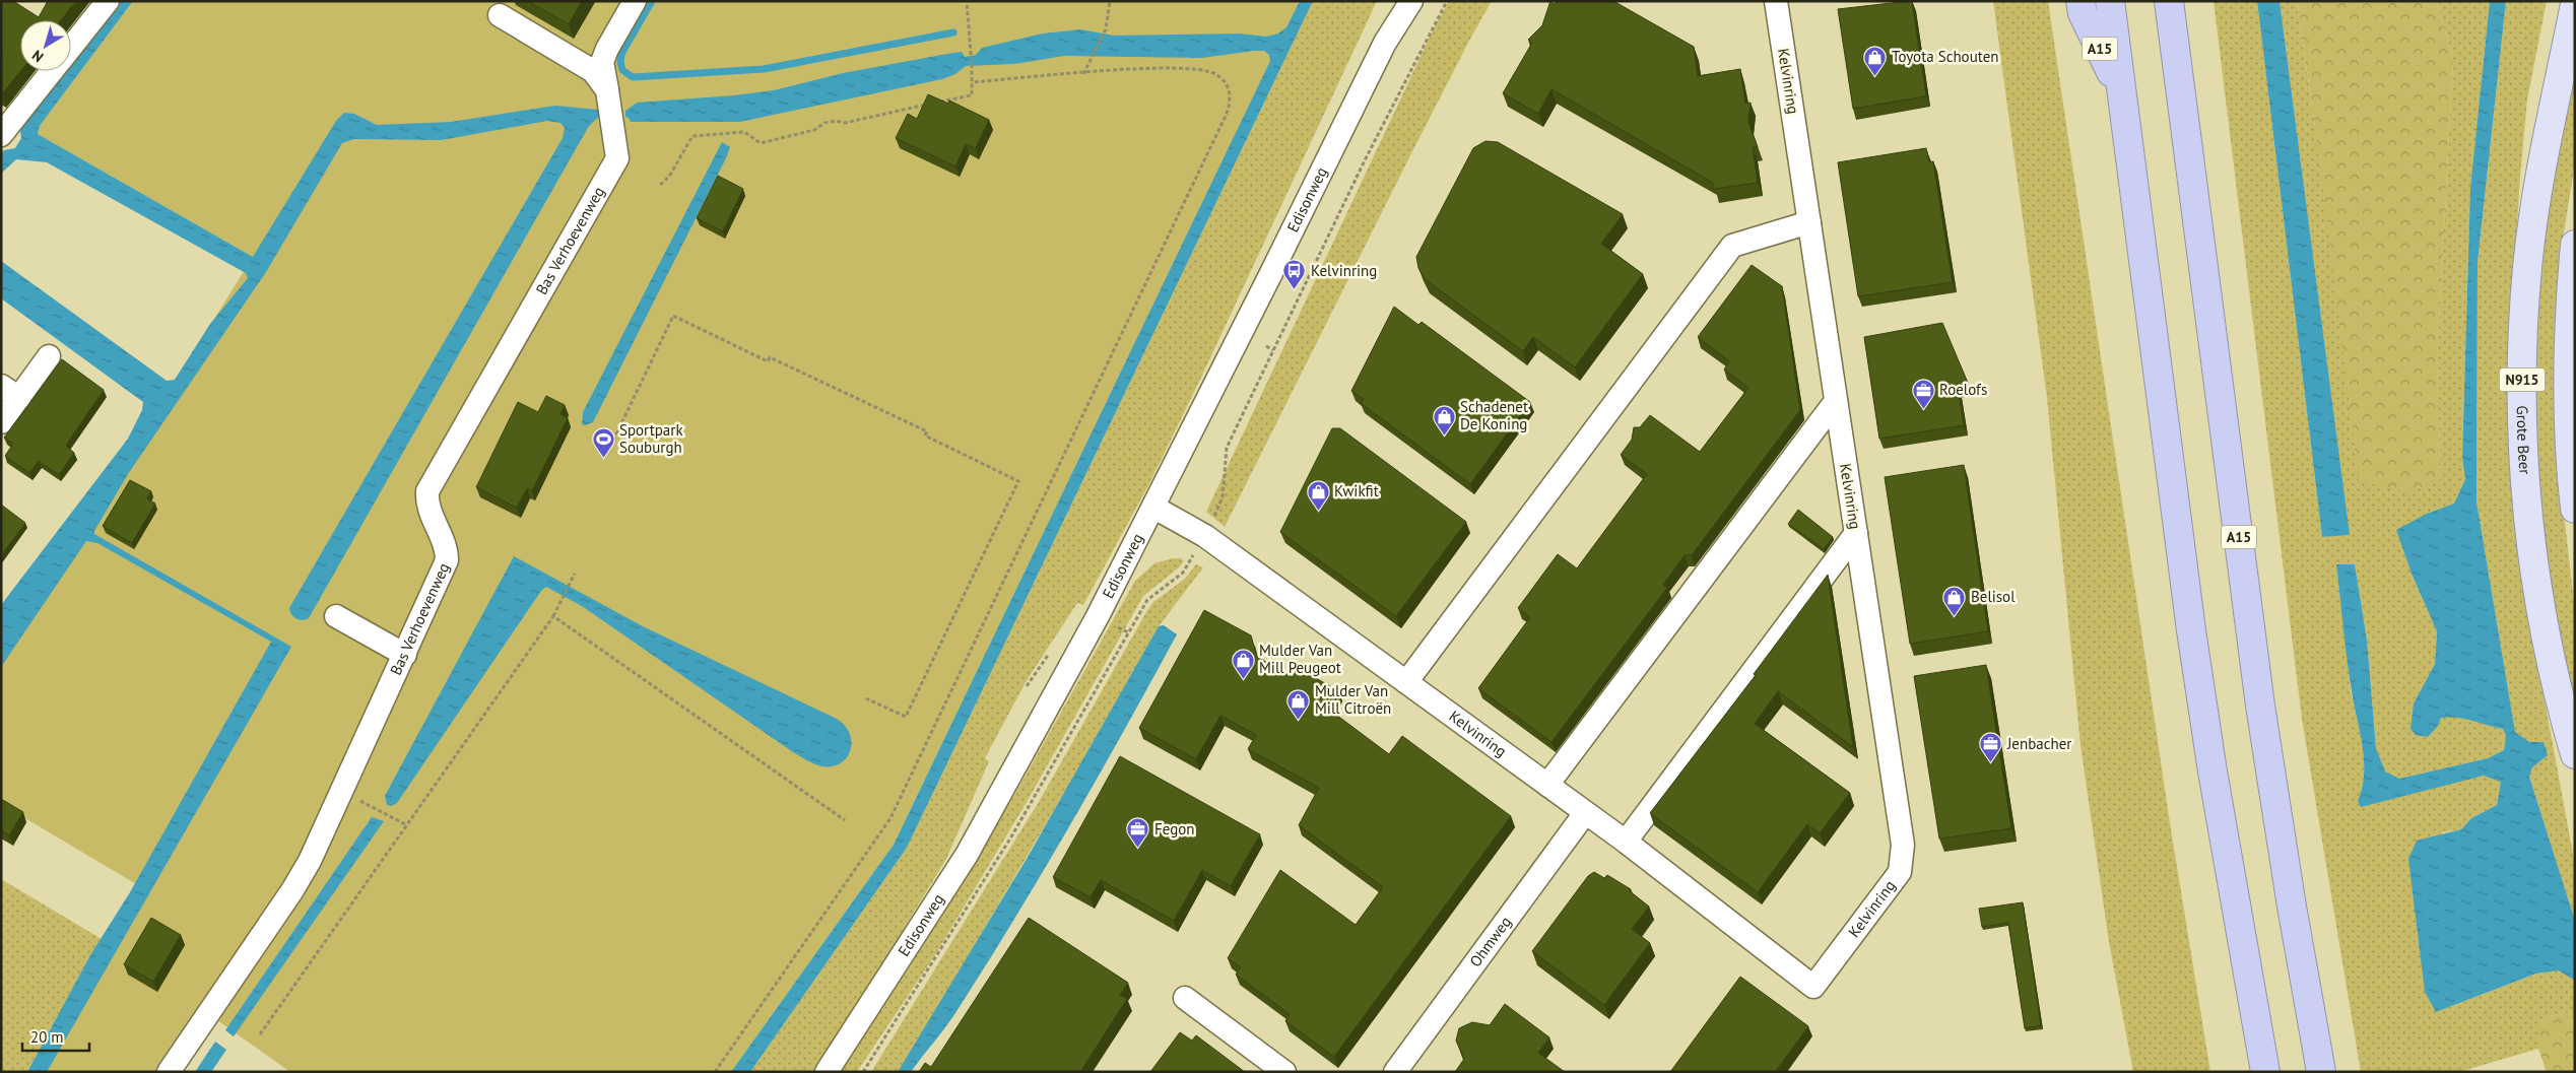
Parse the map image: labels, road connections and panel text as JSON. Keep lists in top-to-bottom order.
{
  "streets": {
    "highway": ["A15"],
    "main road": ["N915", "Grote Beer"],
    "street": [
      "Kelvinring",
      "Edisonweg",
      "Bas Verhoevenweg",
      "Ohmweg"
    ]
  },
  "crossings": [
    ["Kelvinring", "Edisonweg"],
    ["Kelvinring", "Ohmweg"]
  ],
  "places": {
    "shop": [
      "Toyota Schouten",
      "Schadenet De Koning",
      "Kwikfit",
      "Belisol",
      "Mulder Van Mill Peugeot",
      "Mulder Van Mill Citroën"
    ],
    "bus stop": ["Kelvinring"],
    "office": ["Roelofs", "Jenbacher", "Fegon"],
    "sports": ["Sportpark Souburgh"]
  },
  "scale_bar": "20 m",
  "north": "bottom left"
}
